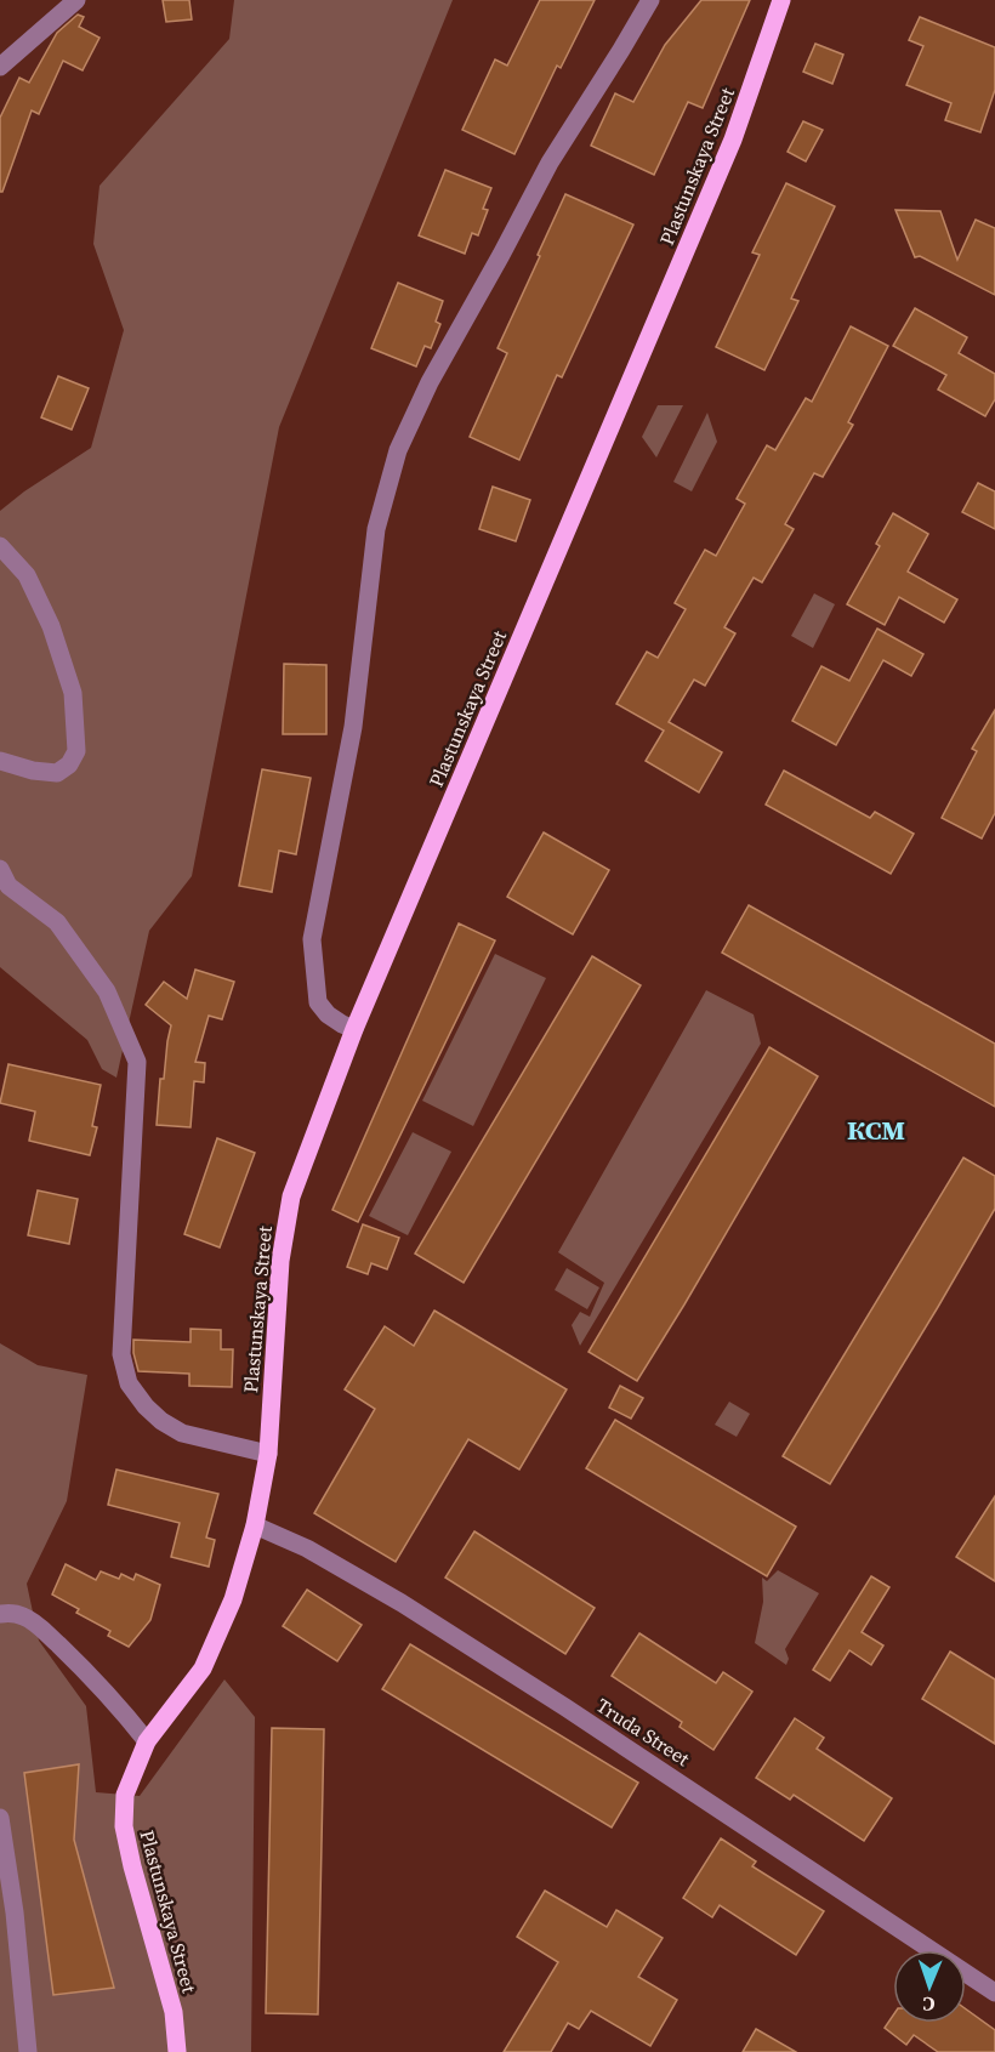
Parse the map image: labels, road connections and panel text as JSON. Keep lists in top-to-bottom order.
{
  "streets": {
    "main road": ["Plastunskaya Street"],
    "street": ["Truda Street"]
  },
  "crossings": [
    ["Plastunskaya Street", "Truda Street"]
  ],
  "districts": ["КСМ"],
  "north": "bottom"
}
